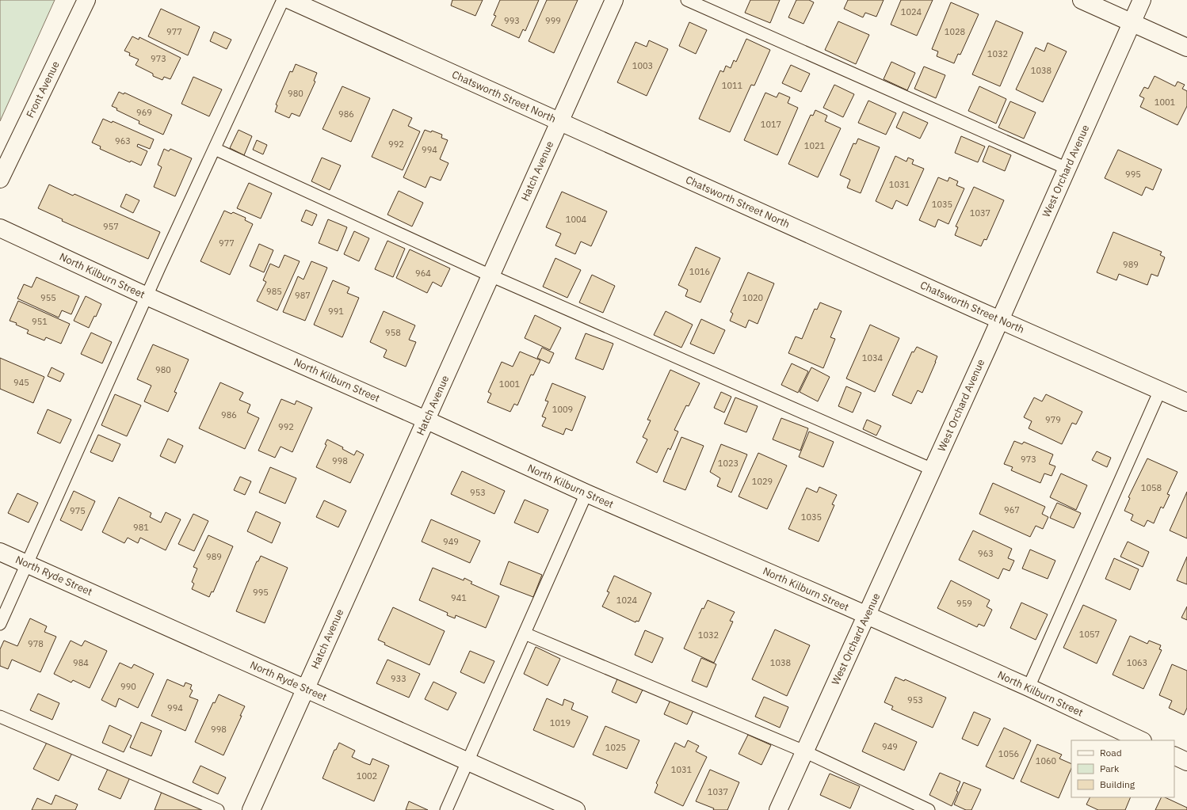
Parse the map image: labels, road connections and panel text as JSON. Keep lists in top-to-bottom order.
{
  "streets": {
    "street": [
      "Front Avenue",
      "Chatsworth Street North",
      "Hatch Avenue",
      "West Orchard Avenue",
      "North Kilburn Street",
      "North Ryde Street"
    ]
  },
  "crossings": [
    ["Chatsworth Street North", "Hatch Avenue"],
    ["Chatsworth Street North", "West Orchard Avenue"],
    ["Hatch Avenue", "North Kilburn Street"],
    ["Hatch Avenue", "North Ryde Street"],
    ["West Orchard Avenue", "North Kilburn Street"]
  ],
  "house_numbers": [
    "1024",
    "993",
    "999",
    "977",
    "1028",
    "1032",
    "973",
    "1003",
    "1038",
    "1011",
    "980",
    "1001",
    "969",
    "986",
    "1017",
    "963",
    "992",
    "1021",
    "994",
    "995",
    "1031",
    "1035",
    "1037",
    "1004",
    "957",
    "977",
    "989",
    "1016",
    "964",
    "985",
    "987",
    "955",
    "1020",
    "991",
    "951",
    "958",
    "1034",
    "980",
    "945",
    "1001",
    "1009",
    "986",
    "979",
    "992",
    "973",
    "998",
    "1023",
    "1029",
    "1058",
    "953",
    "967",
    "975",
    "1035",
    "981",
    "949",
    "963",
    "989",
    "995",
    "941",
    "1024",
    "959",
    "1057",
    "1032",
    "978",
    "984",
    "1038",
    "1063",
    "933",
    "990",
    "953",
    "994",
    "1019",
    "998",
    "949",
    "1025",
    "1056",
    "1060",
    "1031",
    "1002",
    "1037"
  ],
  "legend": ["Road", "Park", "Building"]
}
